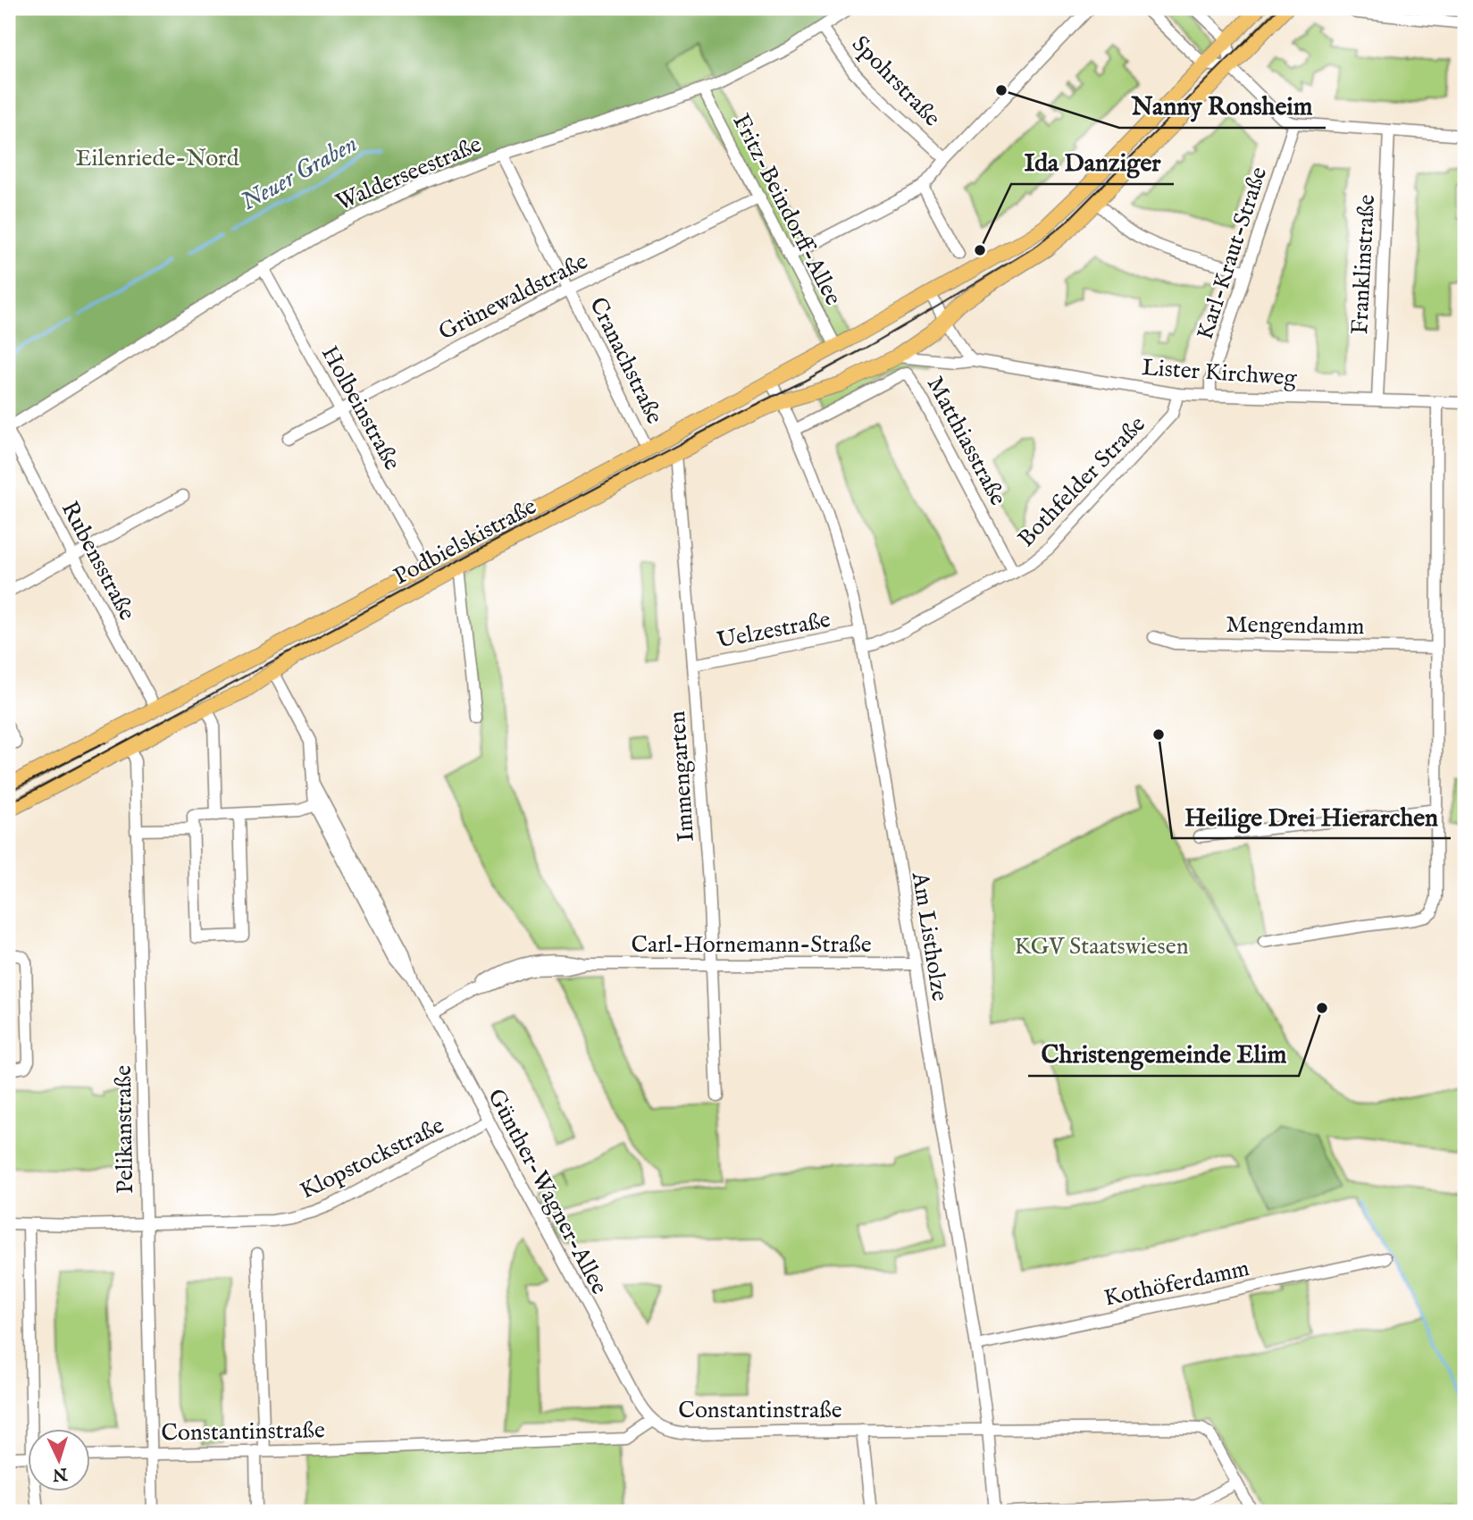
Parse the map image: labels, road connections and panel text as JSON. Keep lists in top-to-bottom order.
{
  "streets": {
    "main road": ["Podbielskistraße"],
    "street": [
      "Spohrstraße",
      "Walderseestraße",
      "Fritz-Beindorff-Allee",
      "Karl-Kraut-Straße",
      "Franklinstraße",
      "Grünewaldstraße",
      "Cranachstraße",
      "Lister Kirchweg",
      "Holbeinstraße",
      "Matthiasstraße",
      "Bothfelder Straße",
      "Rubensstraße",
      "Mengendamm",
      "Uelzestraße",
      "Immengarten",
      "Am Listholze",
      "Carl-Hornemann-Straße",
      "Pelikanstraße",
      "Klopstockstraße",
      "Günther-Wagner-Allee",
      "Kothöferdamm",
      "Constantinstraße"
    ]
  },
  "crossings": [
    ["Spohrstraße", "Walderseestraße"],
    ["Walderseestraße", "Fritz-Beindorff-Allee"],
    ["Walderseestraße", "Cranachstraße"],
    ["Walderseestraße", "Holbeinstraße"],
    ["Walderseestraße", "Rubensstraße"],
    ["Fritz-Beindorff-Allee", "Grünewaldstraße"],
    ["Fritz-Beindorff-Allee", "Podbielskistraße"],
    ["Karl-Kraut-Straße", "Lister Kirchweg"],
    ["Franklinstraße", "Lister Kirchweg"],
    ["Grünewaldstraße", "Cranachstraße"],
    ["Grünewaldstraße", "Holbeinstraße"],
    ["Cranachstraße", "Podbielskistraße"],
    ["Lister Kirchweg", "Bothfelder Straße"],
    ["Lister Kirchweg", "Podbielskistraße"],
    ["Holbeinstraße", "Podbielskistraße"],
    ["Matthiasstraße", "Bothfelder Straße"],
    ["Matthiasstraße", "Am Listholze"],
    ["Bothfelder Straße", "Am Listholze"],
    ["Podbielskistraße", "Rubensstraße"],
    ["Podbielskistraße", "Immengarten"],
    ["Podbielskistraße", "Am Listholze"],
    ["Podbielskistraße", "Pelikanstraße"],
    ["Podbielskistraße", "Günther-Wagner-Allee"],
    ["Uelzestraße", "Immengarten"],
    ["Uelzestraße", "Am Listholze"],
    ["Immengarten", "Carl-Hornemann-Straße"],
    ["Am Listholze", "Carl-Hornemann-Straße"],
    ["Am Listholze", "Kothöferdamm"],
    ["Am Listholze", "Constantinstraße"],
    ["Carl-Hornemann-Straße", "Günther-Wagner-Allee"],
    ["Pelikanstraße", "Klopstockstraße"],
    ["Pelikanstraße", "Constantinstraße"],
    ["Klopstockstraße", "Günther-Wagner-Allee"],
    ["Günther-Wagner-Allee", "Constantinstraße"]
  ],
  "water": ["Neuer Graben"],
  "parks": ["Eilenriede-Nord", "KGV Staatswiesen"],
  "places": [
    "Nanny Ronsheim",
    "Ida Danziger",
    "Heilige Drei Hierarchen",
    "Christengemeinde Elim"
  ],
  "north": "bottom"
}
